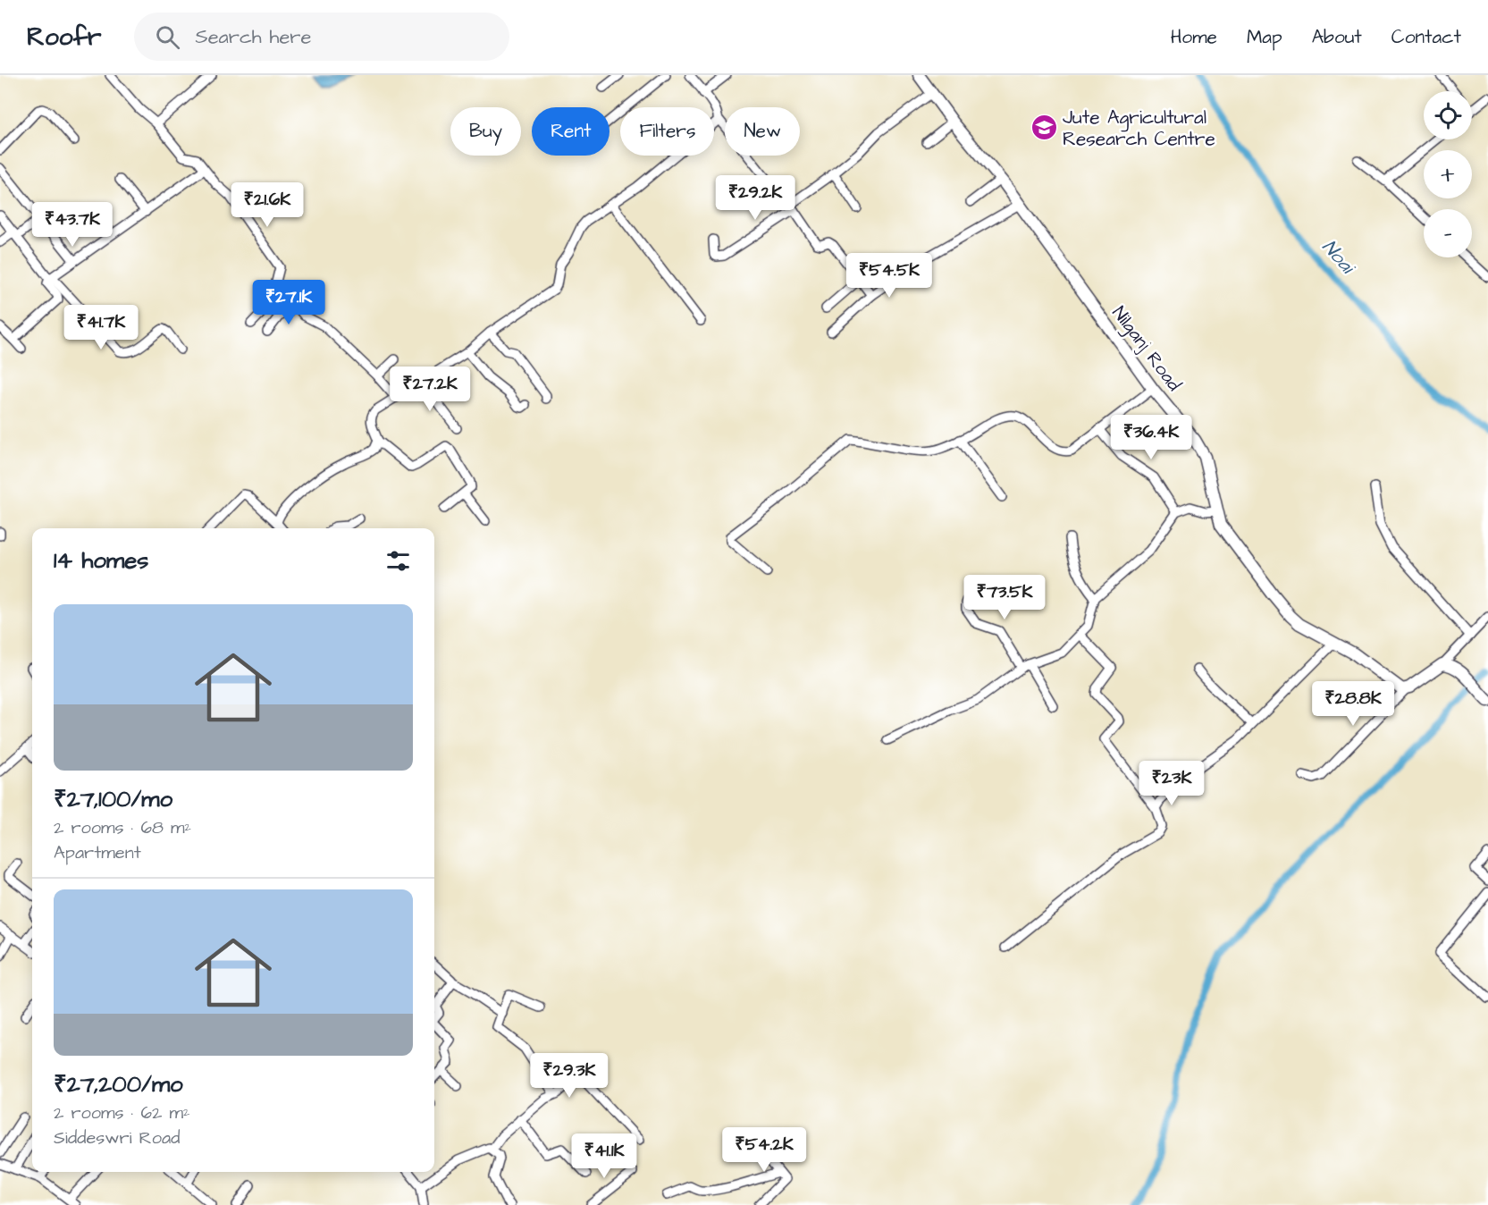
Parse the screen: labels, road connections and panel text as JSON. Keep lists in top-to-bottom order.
{
  "streets": {
    "street": ["Nilganj Road"]
  },
  "water": ["Noai"],
  "places": {
    "school or university": ["Jute Agricultural Research Centre"]
  },
  "page": {
    "header": "Roofr",
    "search": "Search here",
    "nav": [
      "Home",
      "Map",
      "About",
      "Contact"
    ],
    "map_buttons": ["+", "−"],
    "chip": [
      "Buy",
      "Rent",
      "Filters",
      "New"
    ],
    "price": [
      "₹29.2K",
      "₹21.6K",
      "₹43.7K",
      "₹54.5K",
      "₹27.1K",
      "₹41.7K",
      "₹27.2K",
      "₹36.4K",
      "₹73.5K",
      "₹28.8K",
      "₹23K",
      "₹29.3K",
      "₹54.2K",
      "₹41.1K"
    ],
    "heading": "14 homes",
    "list": [
      {
        "name": "₹27,100/mo",
        "note": "2 rooms · 68 m² · Apartment"
      },
      {
        "name": "₹27,200/mo",
        "note": "2 rooms · 62 m² · Siddeswri Road"
      }
    ]
  }
}
